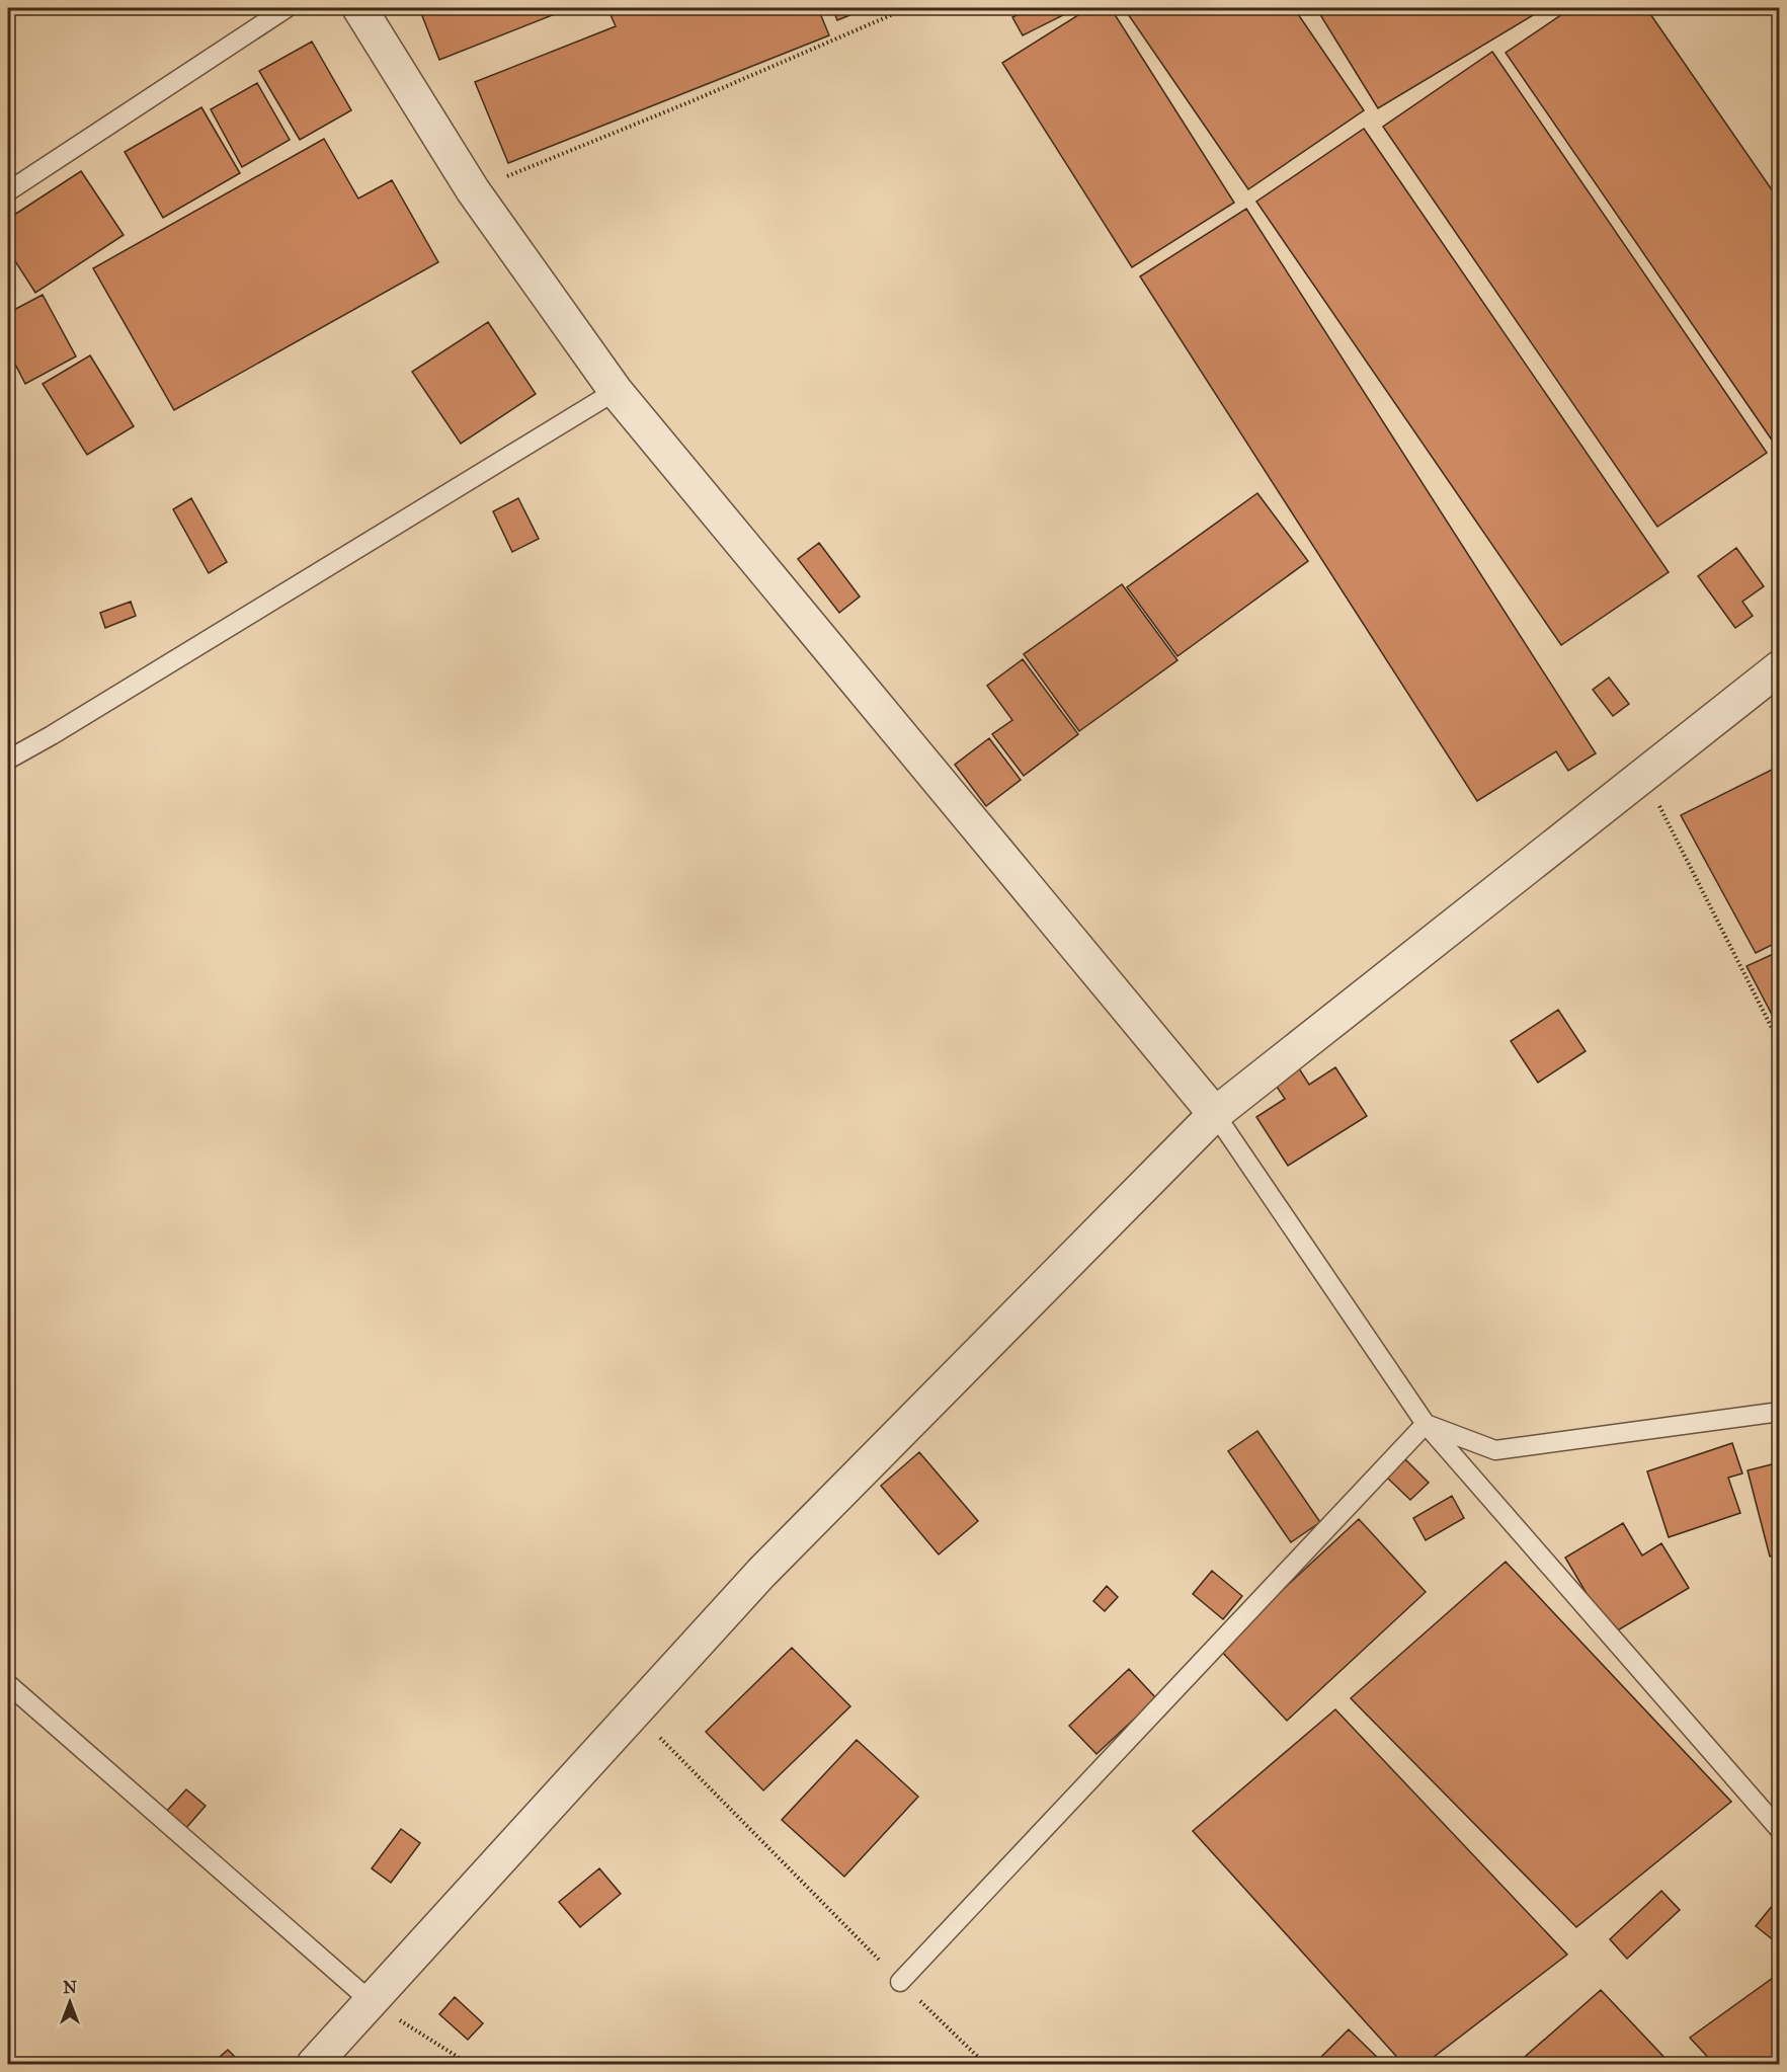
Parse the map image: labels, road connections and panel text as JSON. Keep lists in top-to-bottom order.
{
  "north": "top"
}
